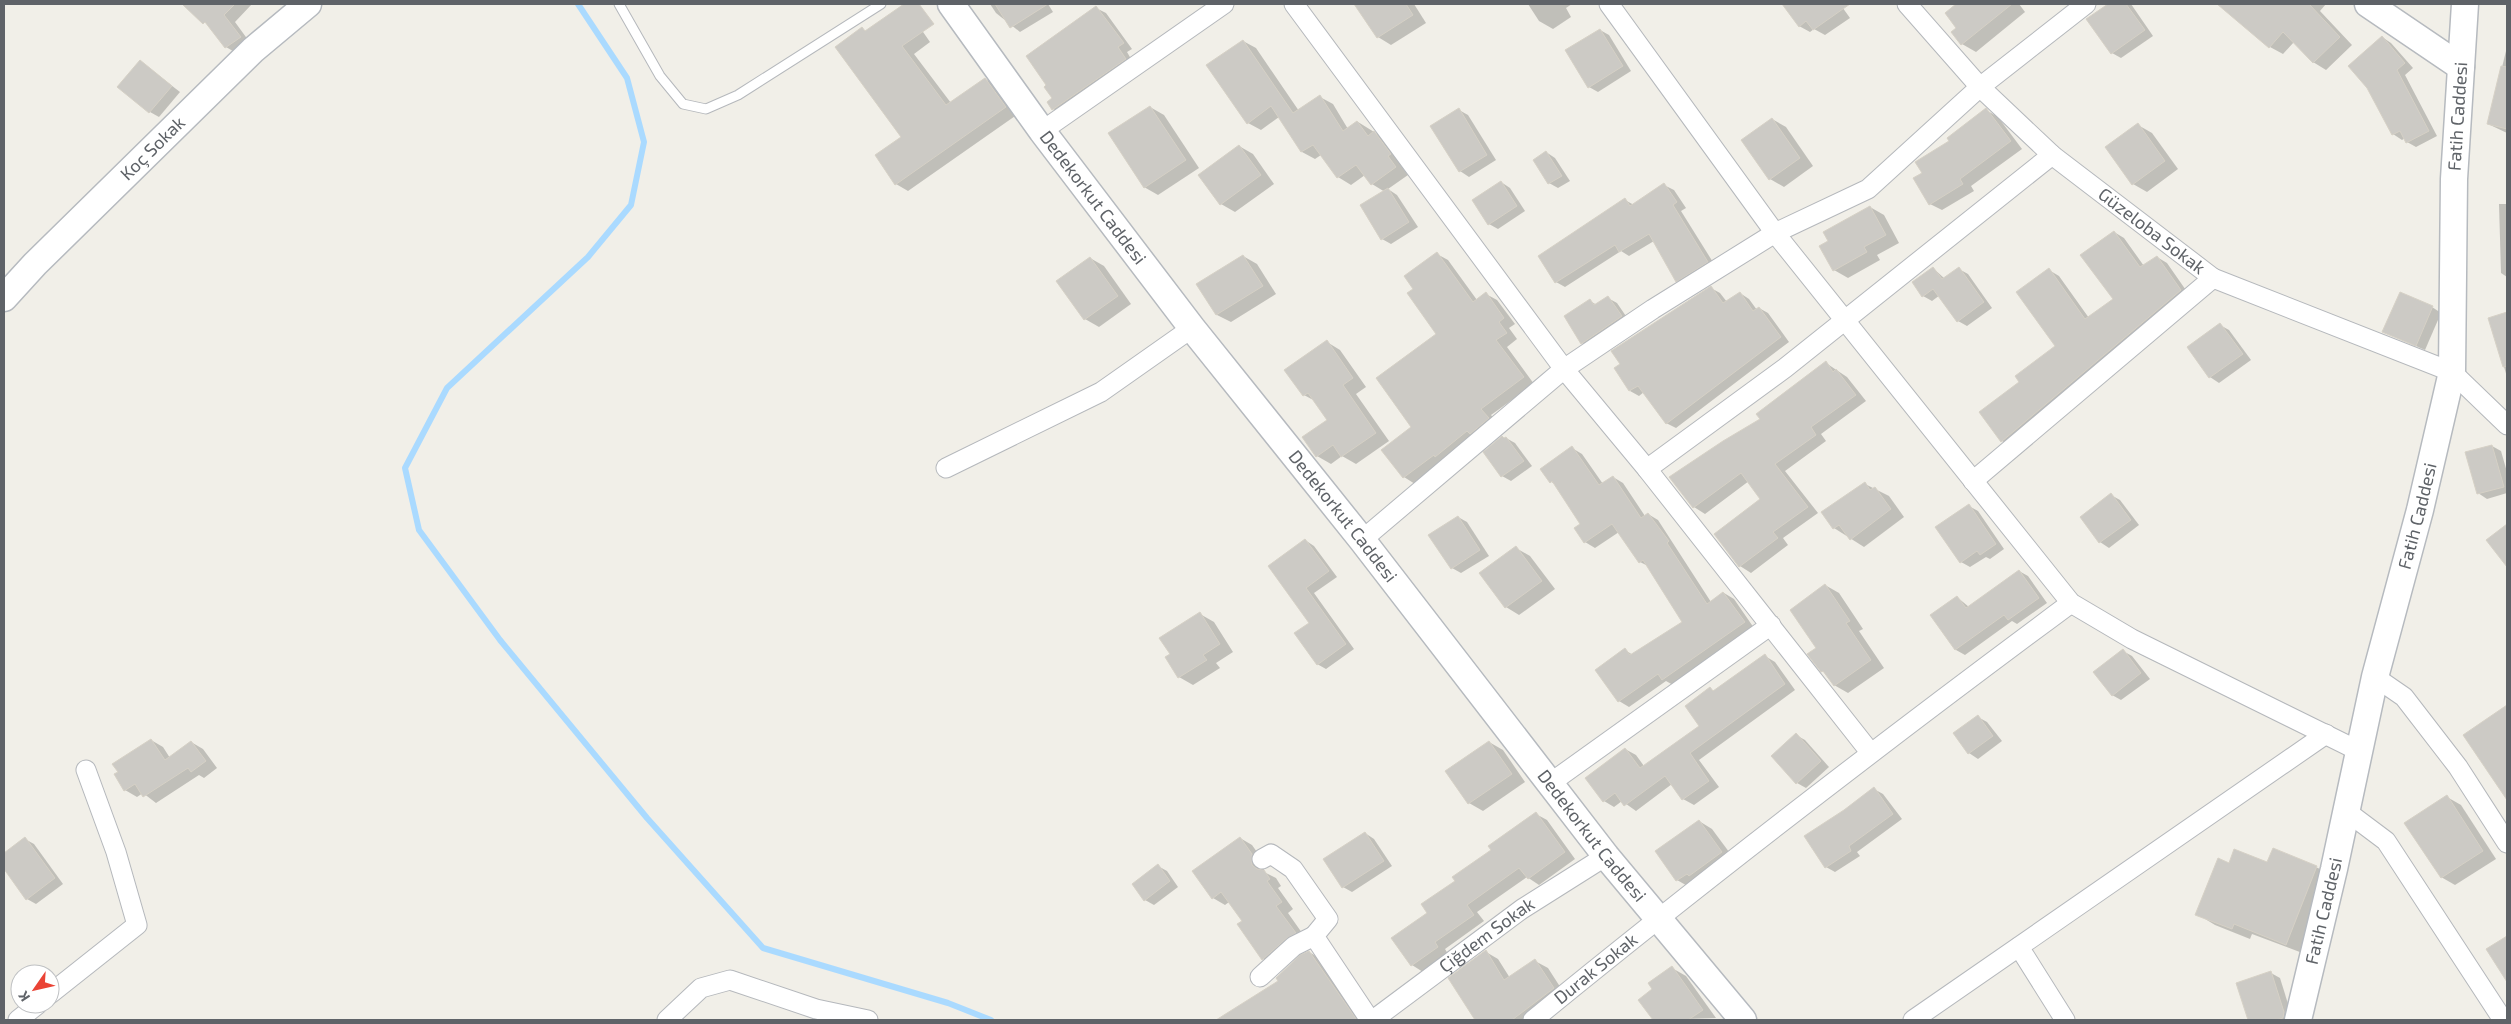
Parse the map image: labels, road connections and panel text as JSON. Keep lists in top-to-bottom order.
{
  "streets": {
    "street": [
      "Fatih Caddesi",
      "Koç Sokak",
      "Dedekorkut Caddesi",
      "Güzeloba Sokak",
      "Çiğdem Sokak",
      "Durak Sokak"
    ]
  },
  "crossings": [
    ["Fatih Caddesi", "Güzeloba Sokak"],
    ["Dedekorkut Caddesi", "Çiğdem Sokak"],
    ["Dedekorkut Caddesi", "Durak Sokak"]
  ],
  "north": "bottom left"
}
